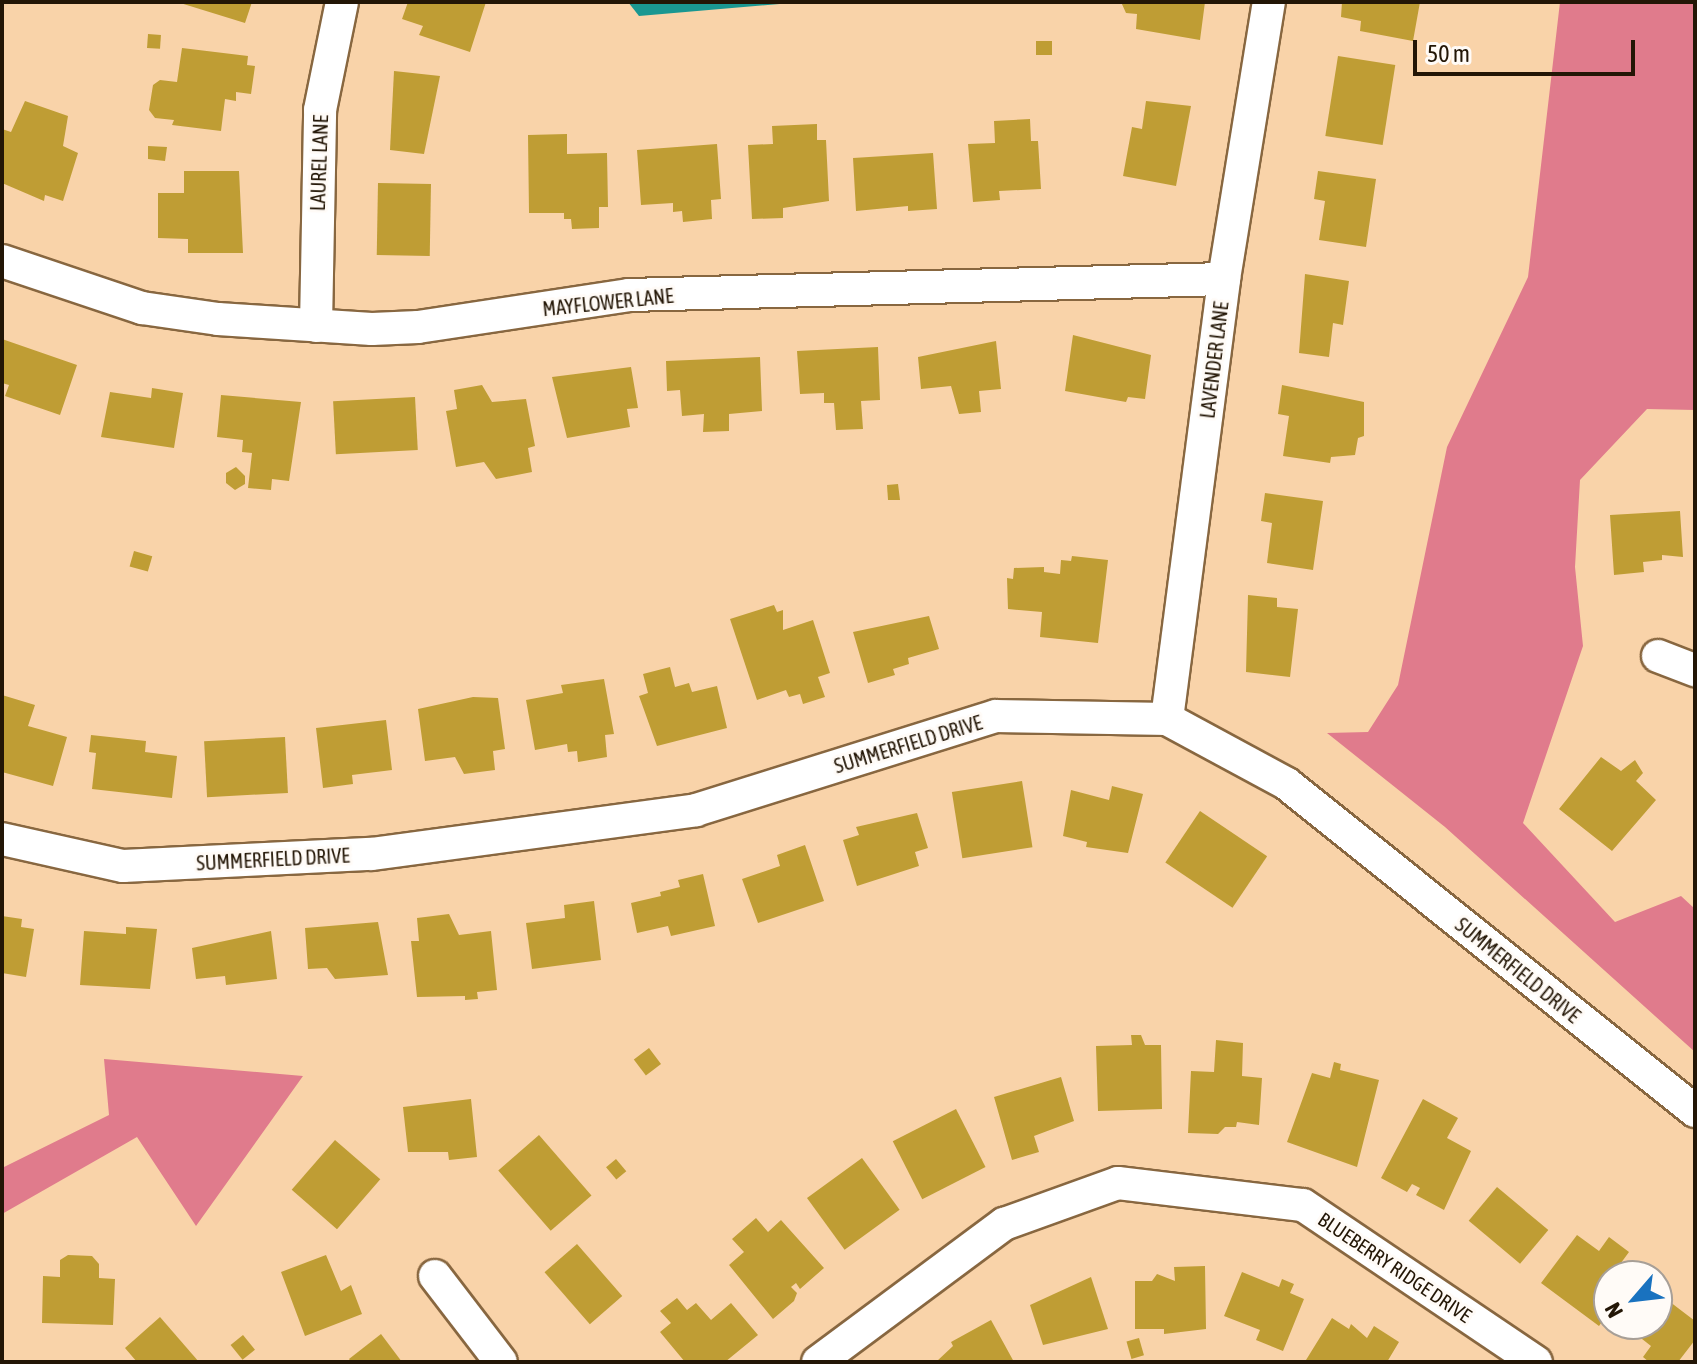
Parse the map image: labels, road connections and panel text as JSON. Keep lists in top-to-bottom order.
{
  "streets": {
    "street": [
      "LAUREL LANE",
      "MAYFLOWER LANE",
      "LAVENDER LANE",
      "SUMMERFIELD DRIVE",
      "BLUEBERRY RIDGE DRIVE"
    ]
  },
  "crossings": [
    ["LAUREL LANE", "MAYFLOWER LANE"],
    ["MAYFLOWER LANE", "LAVENDER LANE"],
    ["LAVENDER LANE", "SUMMERFIELD DRIVE"]
  ],
  "scale_bar": "50 m",
  "north": "bottom left"
}
